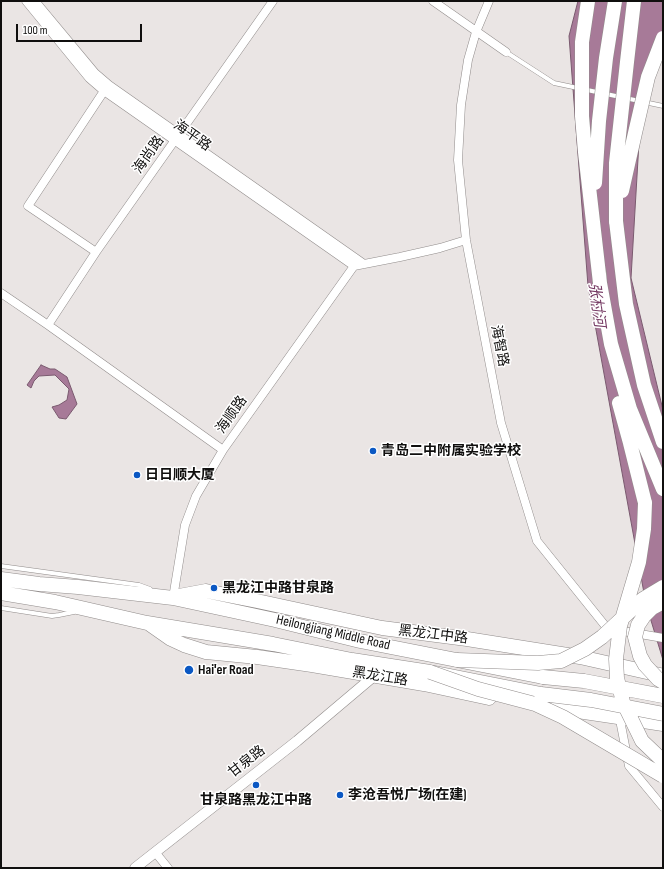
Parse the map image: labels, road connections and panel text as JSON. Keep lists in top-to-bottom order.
{
  "streets": {
    "highway": ["Heilongjiang Middle Road", "黑龙江中路", "黑龙江路"],
    "street": [
      "海平路",
      "海尚路",
      "海智路",
      "海顺路",
      "甘泉路"
    ]
  },
  "crossings": [
    ["海平路", "海尚路"],
    ["海平路", "海顺路"],
    ["海智路", "黑龙江中路"],
    ["海顺路", "Heilongjiang Middle Road"],
    ["海顺路", "黑龙江中路"],
    ["Heilongjiang Middle Road", "黑龙江中路"],
    ["Heilongjiang Middle Road", "黑龙江路"],
    ["黑龙江路", "甘泉路"]
  ],
  "water": ["张村河"],
  "places": [
    "青岛二中附属实验学校",
    "日日顺大厦",
    "黑龙江中路甘泉路",
    "Hai'er Road",
    "甘泉路黑龙江中路",
    "李沧吾悦广场(在建)"
  ],
  "scale_bar": "100 m"
}
